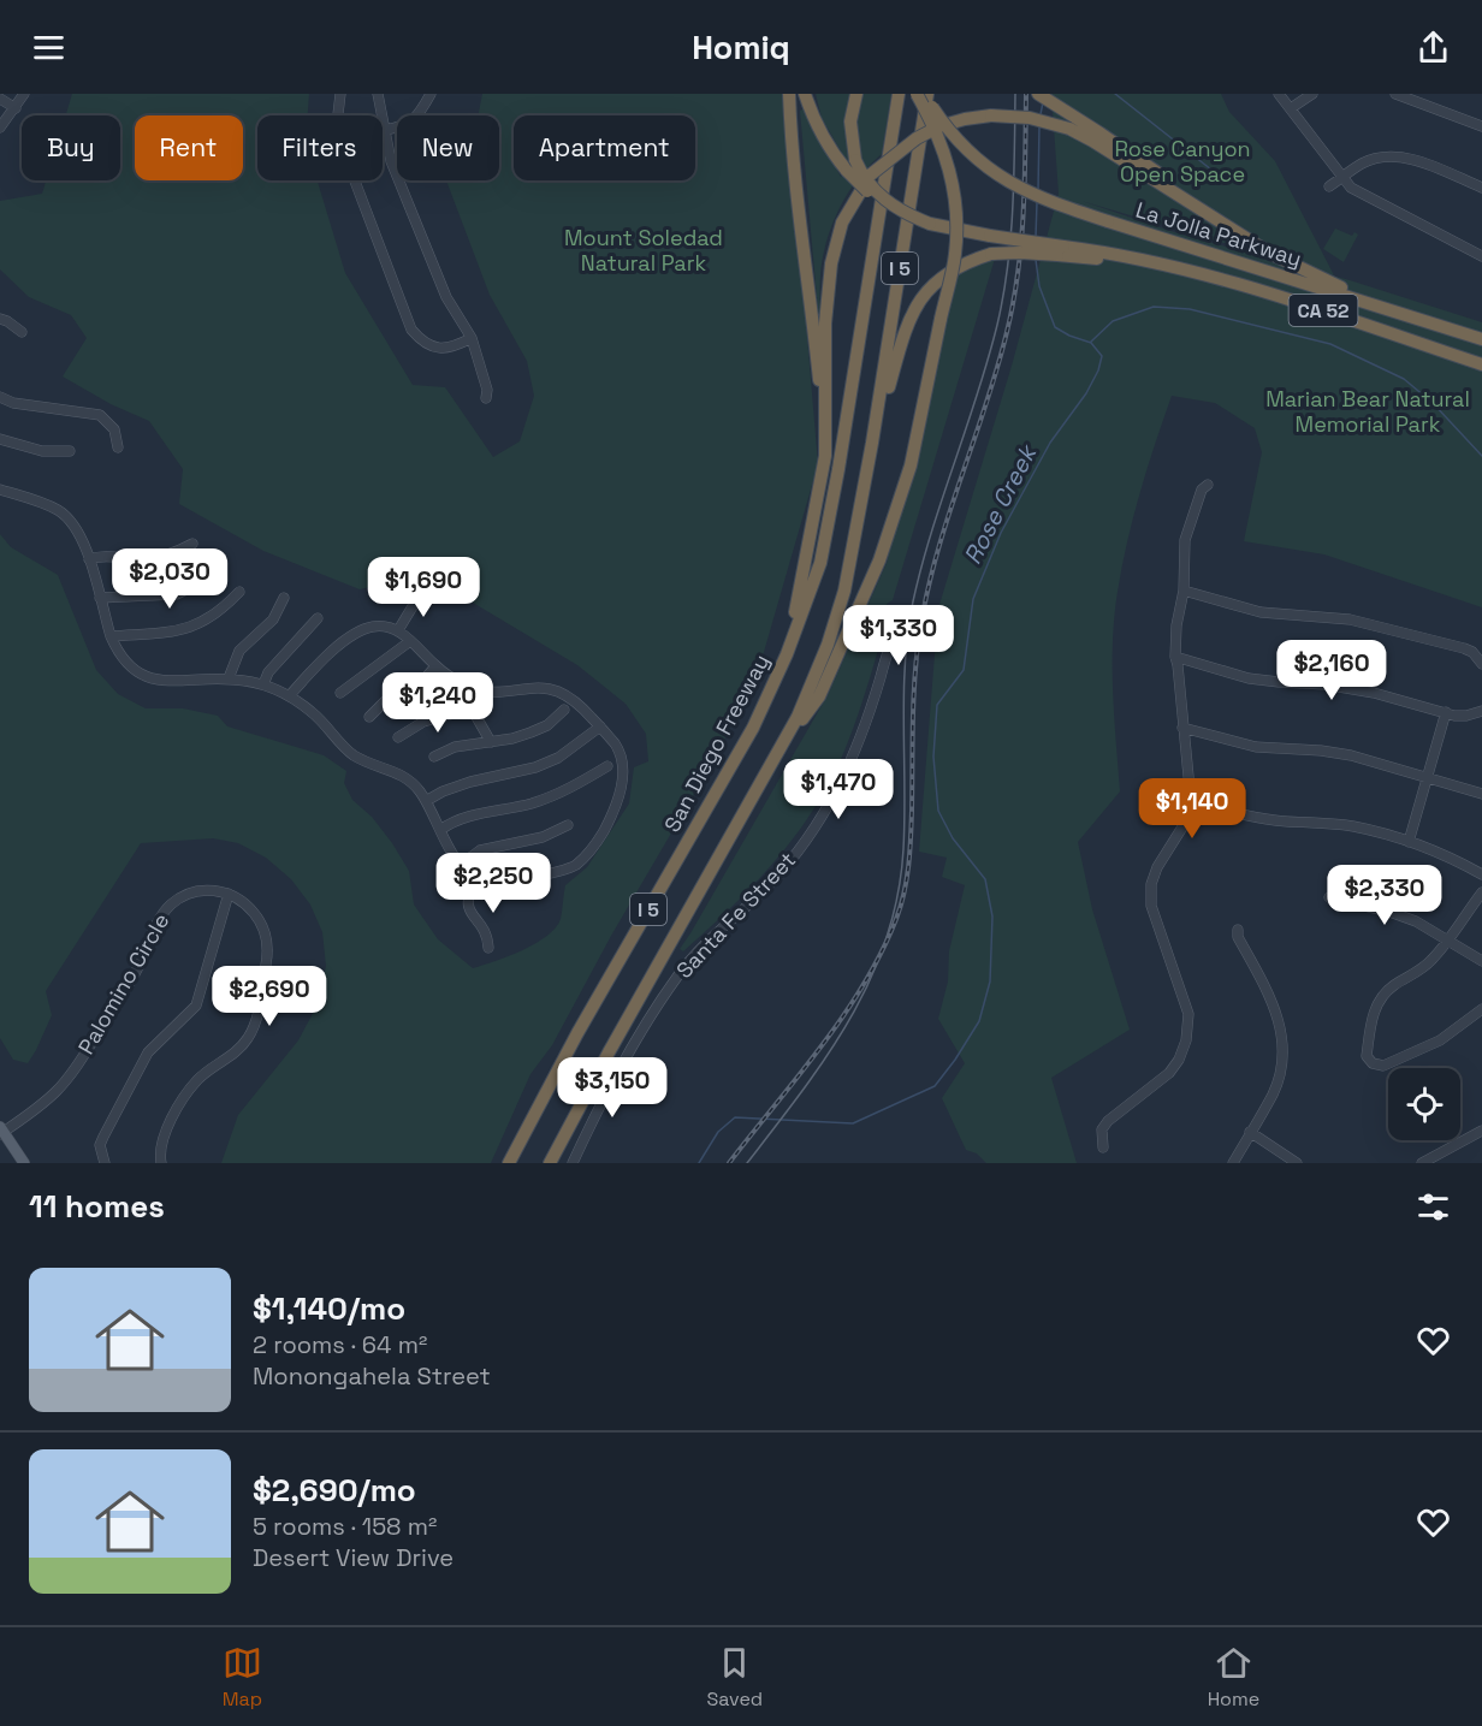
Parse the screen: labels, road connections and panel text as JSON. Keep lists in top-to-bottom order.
{
  "streets": {
    "highway": [
      "La Jolla Parkway",
      "I 5",
      "CA 52",
      "San Diego Freeway"
    ],
    "street": ["Santa Fe Street", "Palomino Circle"]
  },
  "crossings": [
    ["La Jolla Parkway", "I 5"],
    ["La Jolla Parkway", "CA 52"]
  ],
  "water": ["Rose Creek"],
  "parks": ["Rose Canyon Open Space", "Mount Soledad Natural Park", "Marian Bear Natural Memorial Park"],
  "page": {
    "header": "Homiq",
    "chip": [
      "Buy",
      "Rent",
      "Filters",
      "New",
      "Apartment"
    ],
    "price": [
      "$2,030",
      "$1,690",
      "$1,330",
      "$2,160",
      "$1,240",
      "$1,470",
      "$1,140",
      "$2,250",
      "$2,330",
      "$2,690",
      "$3,150"
    ],
    "heading": "11 homes",
    "list": [
      {
        "name": "$1,140/mo",
        "note": "2 rooms · 64 m² · Monongahela Street"
      },
      {
        "name": "$2,690/mo",
        "note": "5 rooms · 158 m² · Desert View Drive"
      }
    ],
    "tabs": ["Map", "Saved", "Home"]
  }
}
